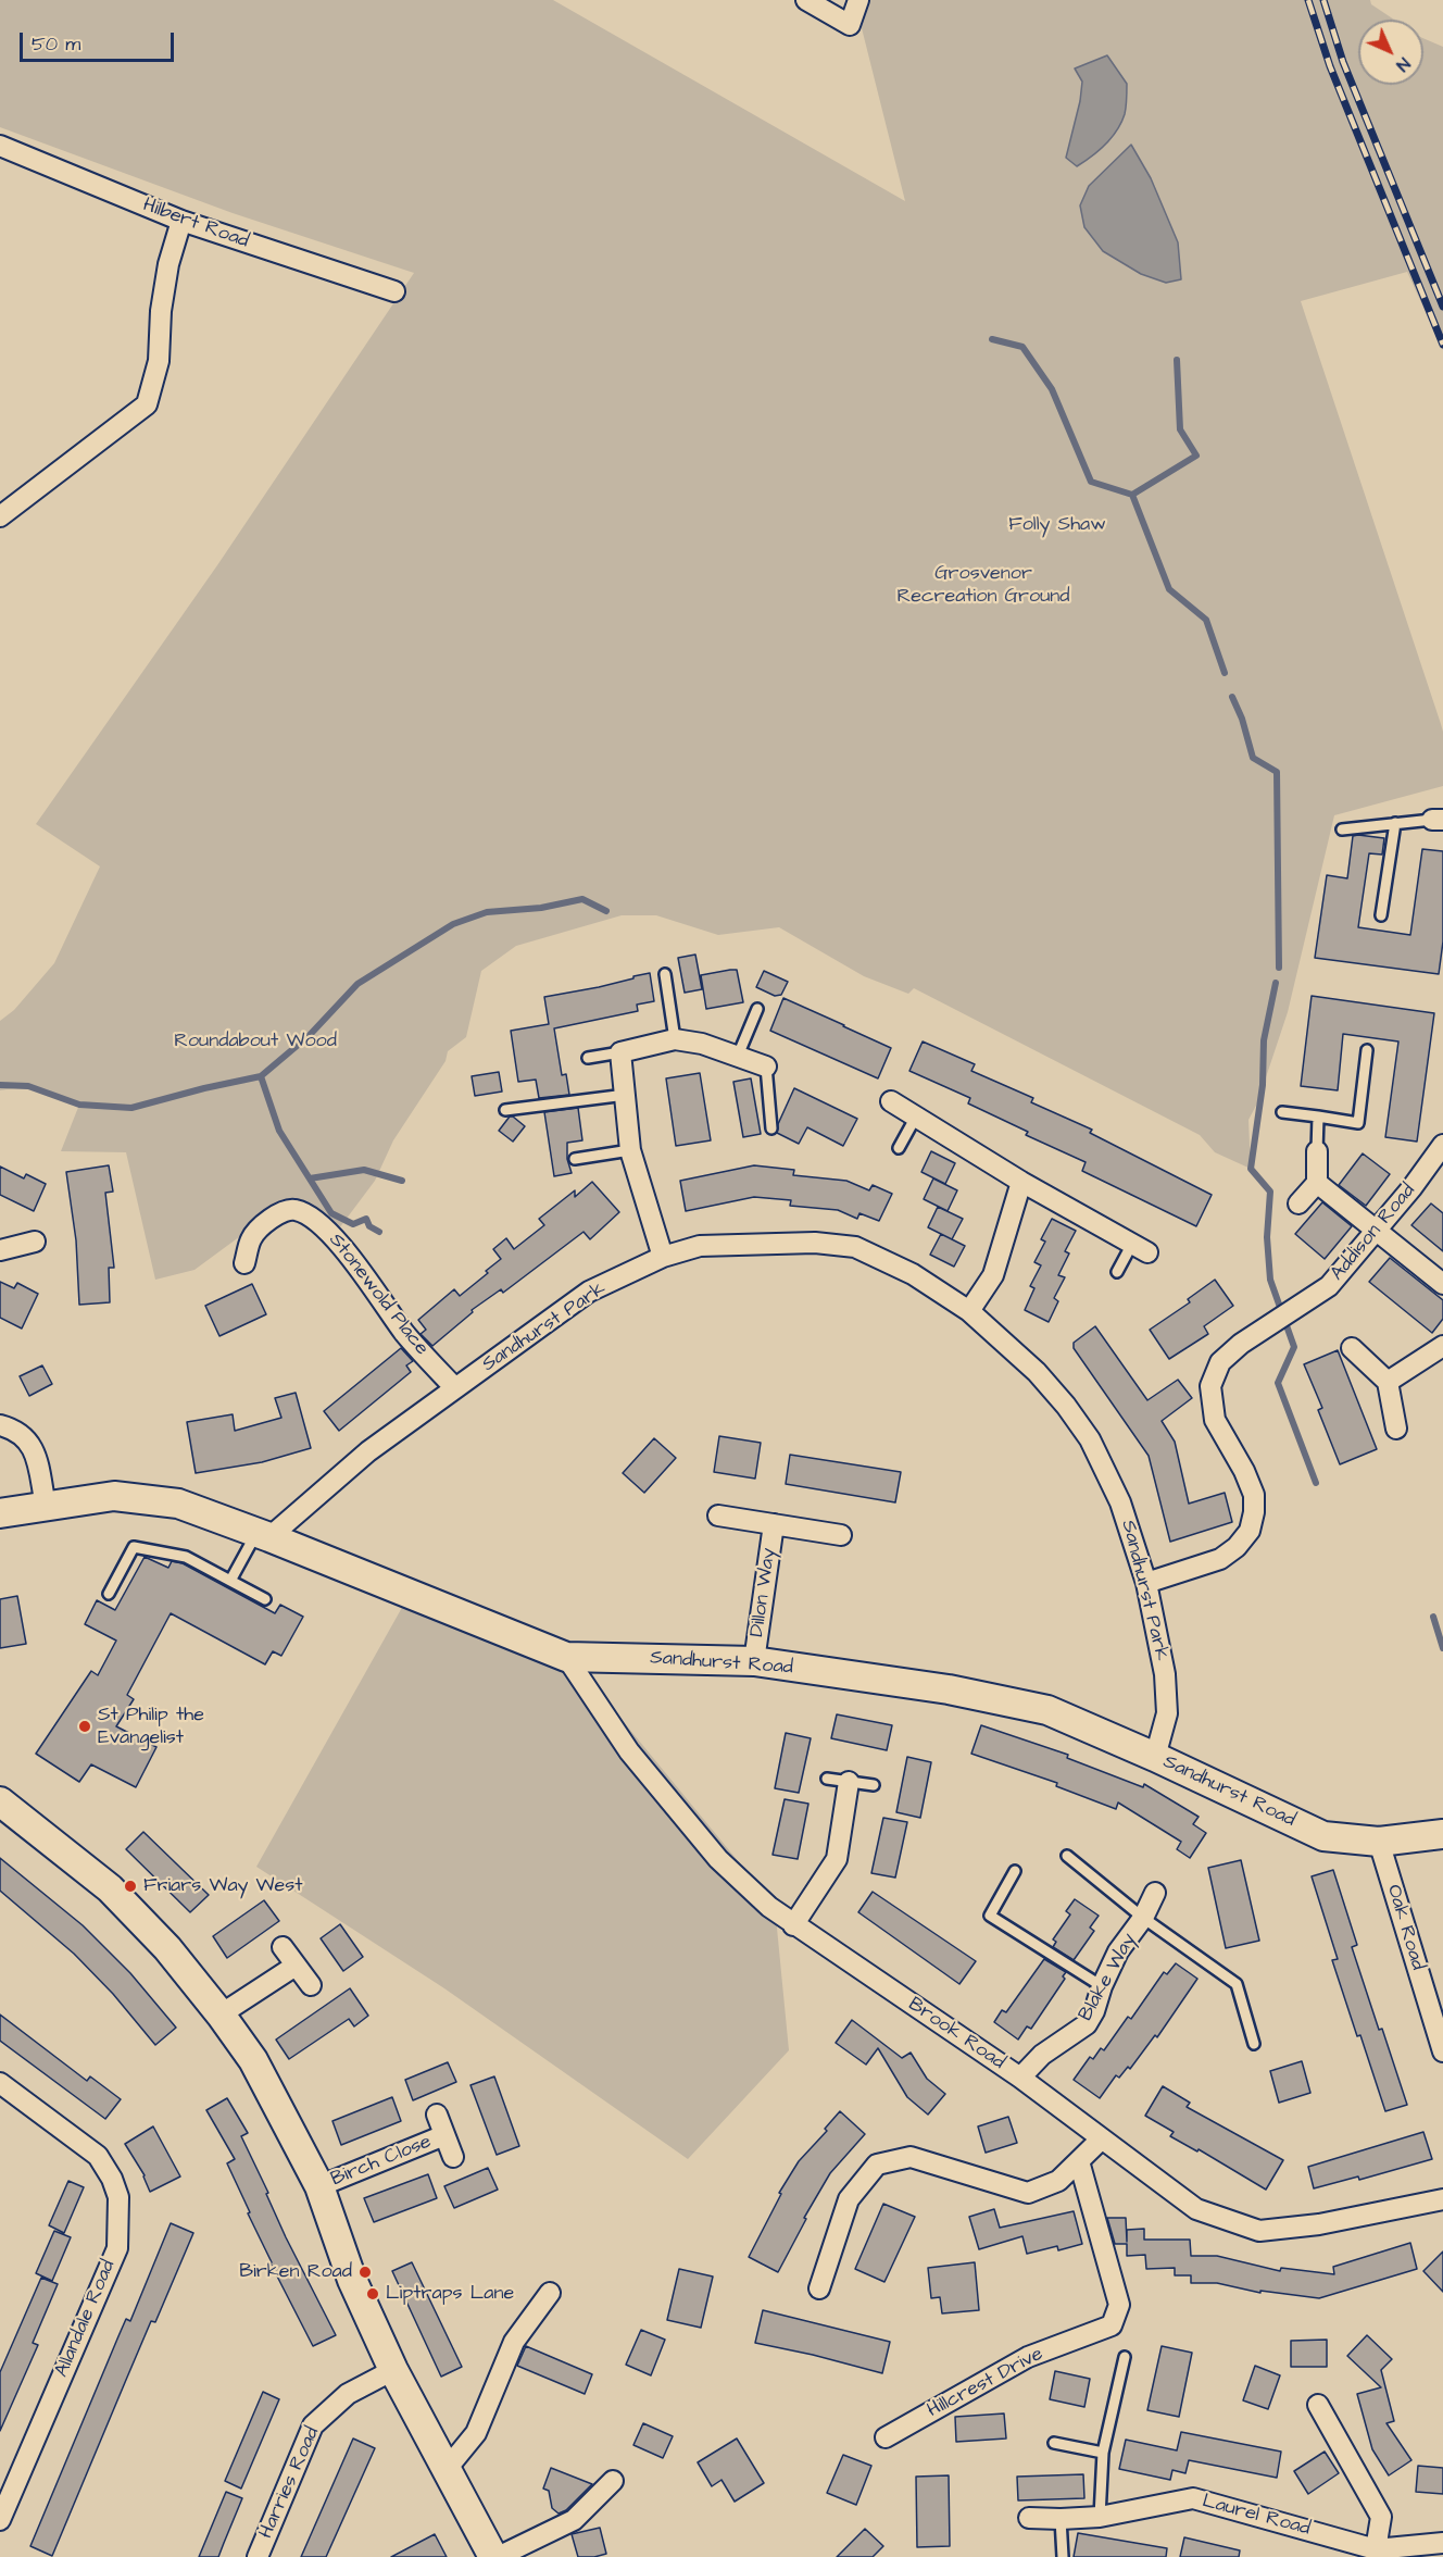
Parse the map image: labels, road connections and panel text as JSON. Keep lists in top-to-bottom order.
{
  "streets": {
    "street": [
      "Hilbert Road",
      "Addison Road",
      "Stonewold Place",
      "Sandhurst Park",
      "Dillon Way",
      "Sandhurst Road",
      "Oak Road",
      "Blake Way",
      "Brook Road",
      "Birch Close",
      "Allandale Road",
      "Hillcrest Drive",
      "Harries Road",
      "Laurel Road"
    ]
  },
  "crossings": [
    ["Addison Road", "Sandhurst Park"],
    ["Stonewold Place", "Sandhurst Park"],
    ["Sandhurst Park", "Sandhurst Road"],
    ["Dillon Way", "Sandhurst Road"],
    ["Sandhurst Road", "Oak Road"],
    ["Sandhurst Road", "Brook Road"],
    ["Blake Way", "Brook Road"]
  ],
  "parks": ["Folly Shaw", "Grosvenor Recreation Ground", "Roundabout Wood"],
  "places": [
    "St Philip the Evangelist",
    "Friars Way West",
    "Birken Road",
    "Liptraps Lane"
  ],
  "scale_bar": "50 m",
  "north": "bottom right"
}
